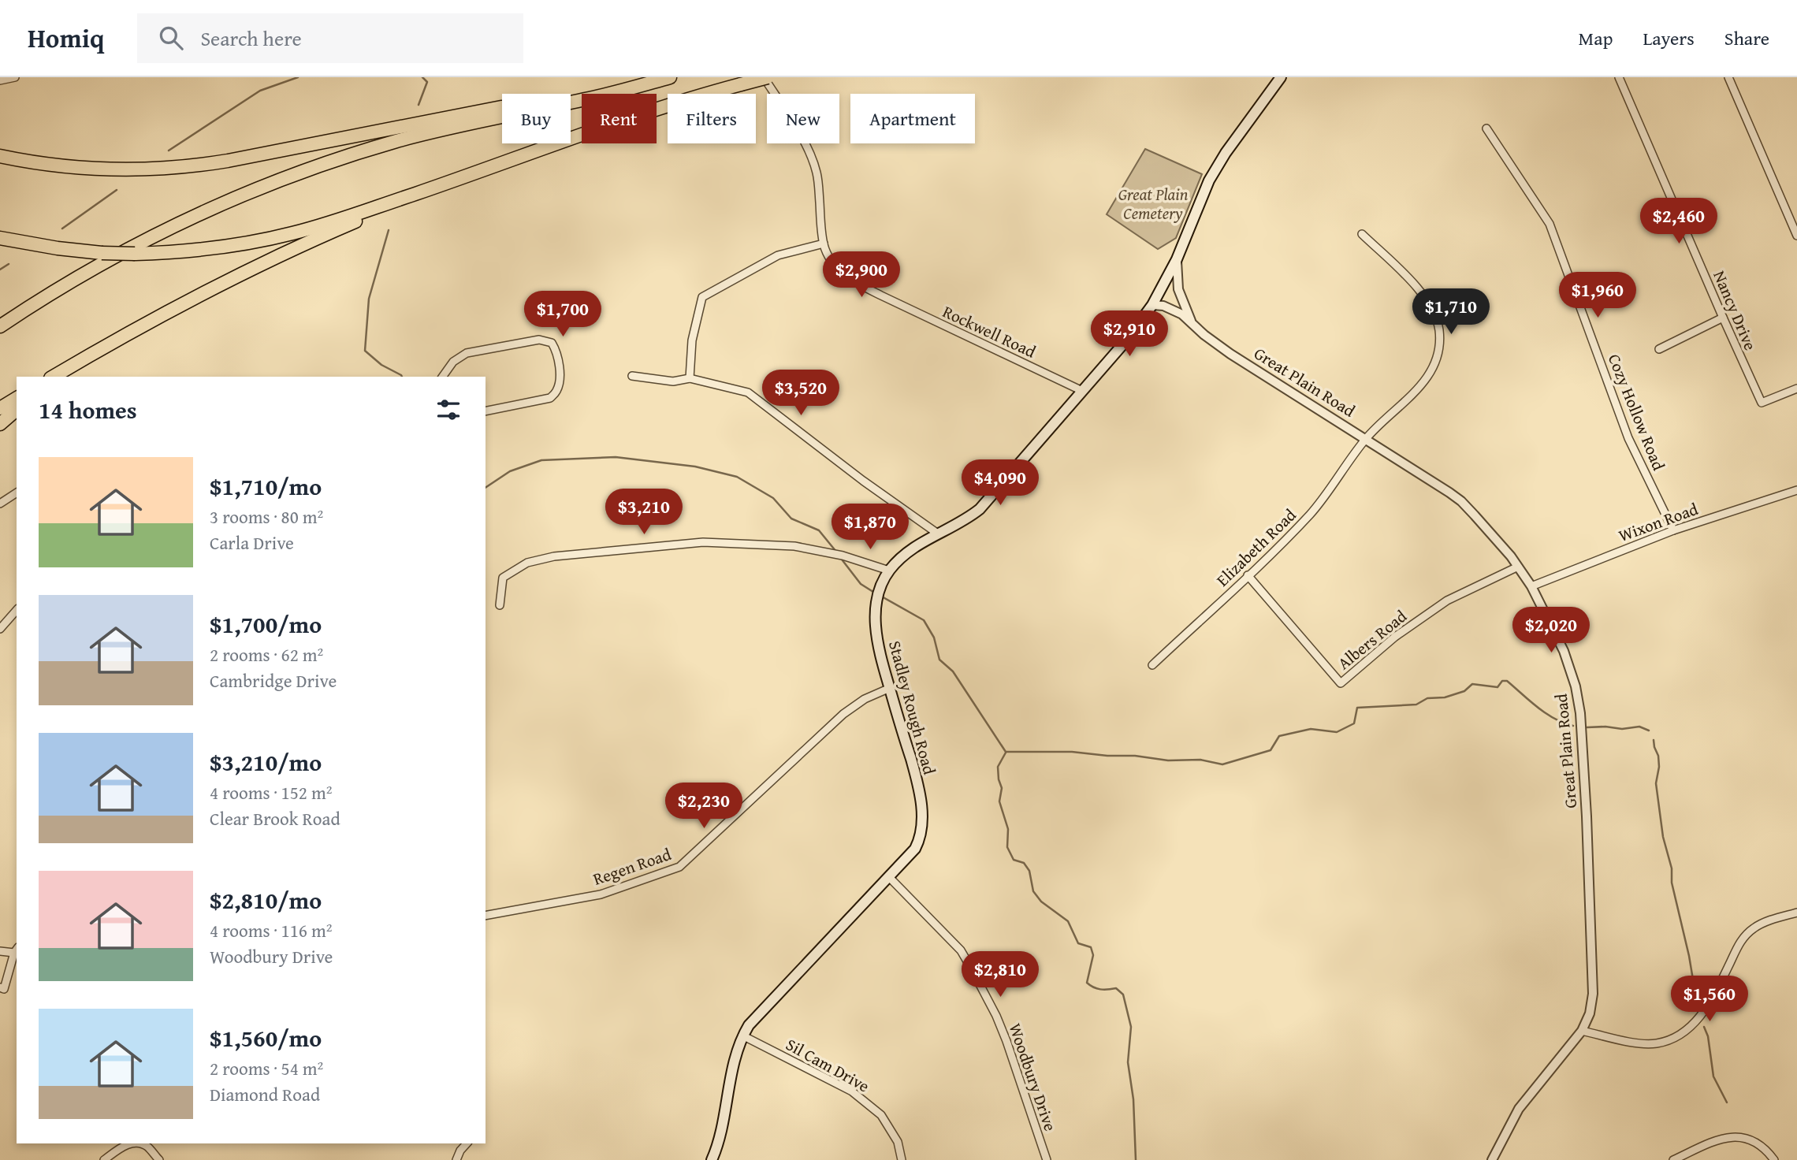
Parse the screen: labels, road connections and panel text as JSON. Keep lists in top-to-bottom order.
{
  "streets": {
    "main road": ["Great Plain Road", "Stadley Rough Road"],
    "street": [
      "Nancy Drive",
      "Rockwell Road",
      "Cozy Hollow Road",
      "Wixon Road",
      "Elizabeth Road",
      "Albers Road",
      "Regen Road",
      "Sil Cam Drive",
      "Woodbury Drive"
    ]
  },
  "crossings": [
    ["Rockwell Road", "Stadley Rough Road"],
    ["Great Plain Road", "Wixon Road"],
    ["Great Plain Road", "Elizabeth Road"],
    ["Great Plain Road", "Albers Road"],
    ["Great Plain Road", "Stadley Rough Road"],
    ["Cozy Hollow Road", "Wixon Road"],
    ["Elizabeth Road", "Albers Road"],
    ["Stadley Rough Road", "Regen Road"],
    ["Stadley Rough Road", "Sil Cam Drive"],
    ["Stadley Rough Road", "Woodbury Drive"]
  ],
  "parks": ["Great Plain Cemetery"],
  "page": {
    "header": "Homiq",
    "search": "Search here",
    "nav": ["Map", "Layers", "Share"],
    "chip": [
      "Buy",
      "Rent",
      "Filters",
      "New",
      "Apartment"
    ],
    "price": [
      "$2,460",
      "$2,900",
      "$1,960",
      "$1,710",
      "$1,700",
      "$2,910",
      "$3,520",
      "$4,090",
      "$3,210",
      "$1,870",
      "$2,020",
      "$2,230",
      "$2,810",
      "$1,560"
    ],
    "heading": "14 homes",
    "list": [
      {
        "name": "$1,710/mo",
        "note": "3 rooms · 80 m² · Carla Drive"
      },
      {
        "name": "$1,700/mo",
        "note": "2 rooms · 62 m² · Cambridge Drive"
      },
      {
        "name": "$3,210/mo",
        "note": "4 rooms · 152 m² · Clear Brook Road"
      },
      {
        "name": "$2,810/mo",
        "note": "4 rooms · 116 m² · Woodbury Drive"
      },
      {
        "name": "$1,560/mo",
        "note": "2 rooms · 54 m² · Diamond Road"
      }
    ]
  }
}
